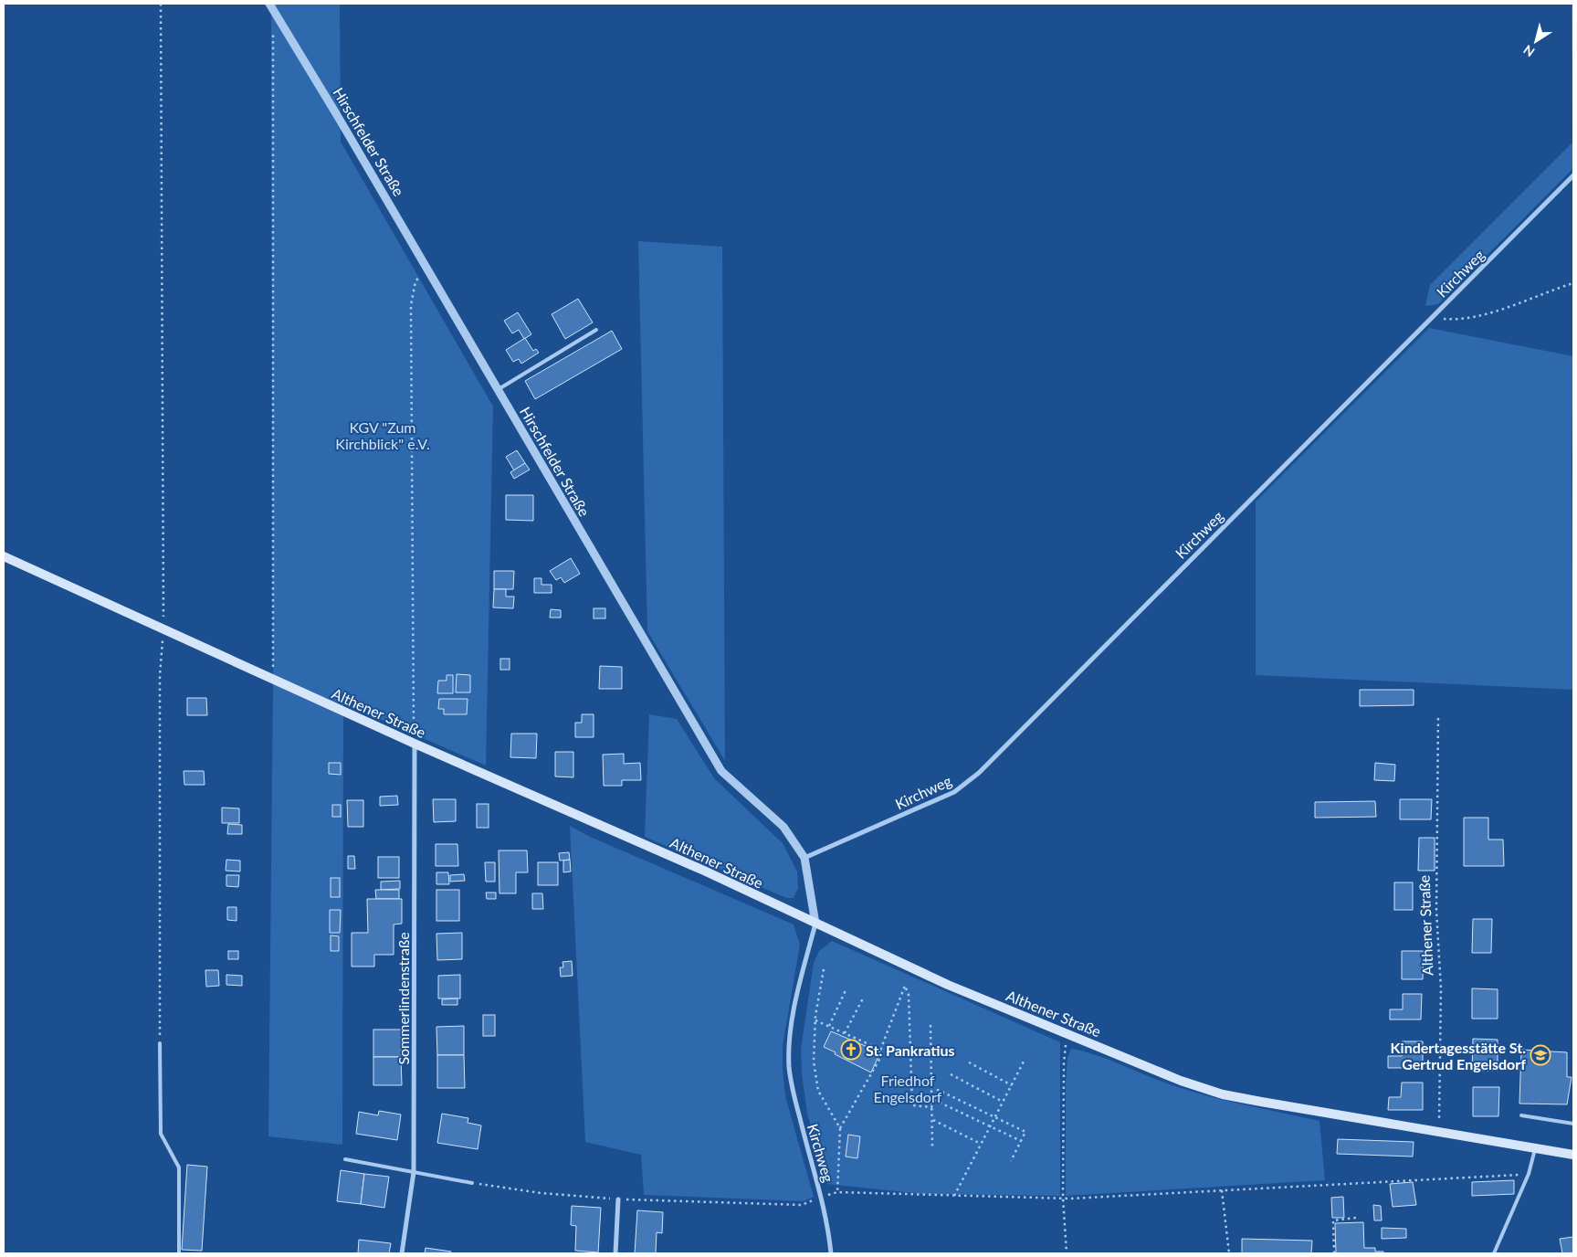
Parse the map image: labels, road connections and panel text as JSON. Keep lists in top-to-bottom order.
{
  "streets": {
    "main road": ["Althener Straße"],
    "street": ["Hirschfelder Straße", "Kirchweg", "Sommerlindenstraße"]
  },
  "crossings": [
    ["Hirschfelder Straße", "Kirchweg"],
    ["Hirschfelder Straße", "Althener Straße"],
    ["Kirchweg", "Althener Straße"],
    ["Althener Straße", "Sommerlindenstraße"]
  ],
  "parks": ["KGV \"Zum Kirchblick\" e.V.", "Friedhof Engelsdorf"],
  "places": {
    "church": ["St. Pankratius"],
    "school or university": ["Kindertagesstätte St. Gertrud Engelsdorf"]
  },
  "north": "bottom left"
}
